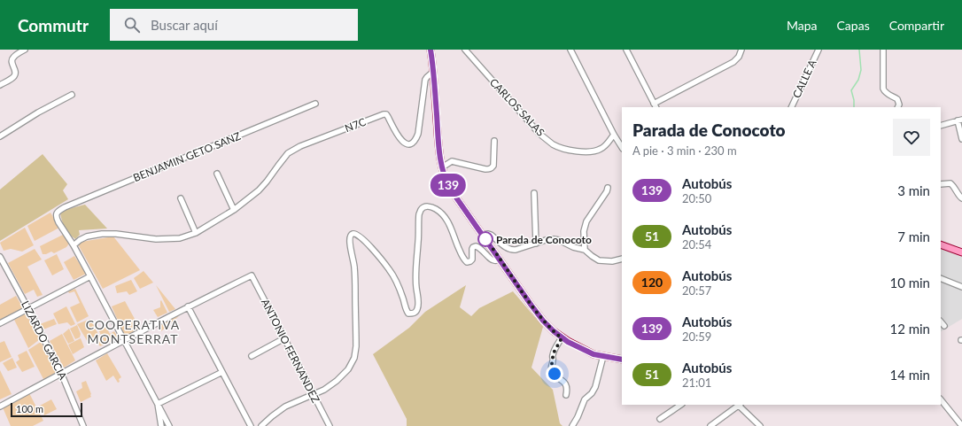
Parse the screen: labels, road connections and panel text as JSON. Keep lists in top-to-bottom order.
{
  "streets": {
    "street": [
      "CALLE A",
      "CARLOS SALAS",
      "N7C",
      "BENJAMIN GETO SANZ",
      "LIZARDO GARCIA",
      "ANTONIO FERNANDEZ"
    ]
  },
  "crossings": [
    ["N7C", "BENJAMIN GETO SANZ"]
  ],
  "districts": ["COOPERATIVA MONTSERRAT"],
  "places": ["Parada de Conocoto"],
  "lines": ["bus line 139"],
  "scale_bar": "100 m",
  "page": {
    "header": "Commutr",
    "search": "Buscar aquí",
    "nav": ["Mapa", "Capas", "Compartir"],
    "on_map": "139",
    "heading": ["Parada de Conocoto", "A pie · 3 min · 230 m"],
    "list": [
      {
        "mark": "139",
        "name": "Autobús",
        "note": "20:50",
        "value": "3 min"
      },
      {
        "mark": "51",
        "name": "Autobús",
        "note": "20:54",
        "value": "7 min"
      },
      {
        "mark": "120",
        "name": "Autobús",
        "note": "20:57",
        "value": "10 min"
      },
      {
        "mark": "139",
        "name": "Autobús",
        "note": "20:59",
        "value": "12 min"
      },
      {
        "mark": "51",
        "name": "Autobús",
        "note": "21:01",
        "value": "14 min"
      }
    ],
    "scale": "100 m"
  }
}
